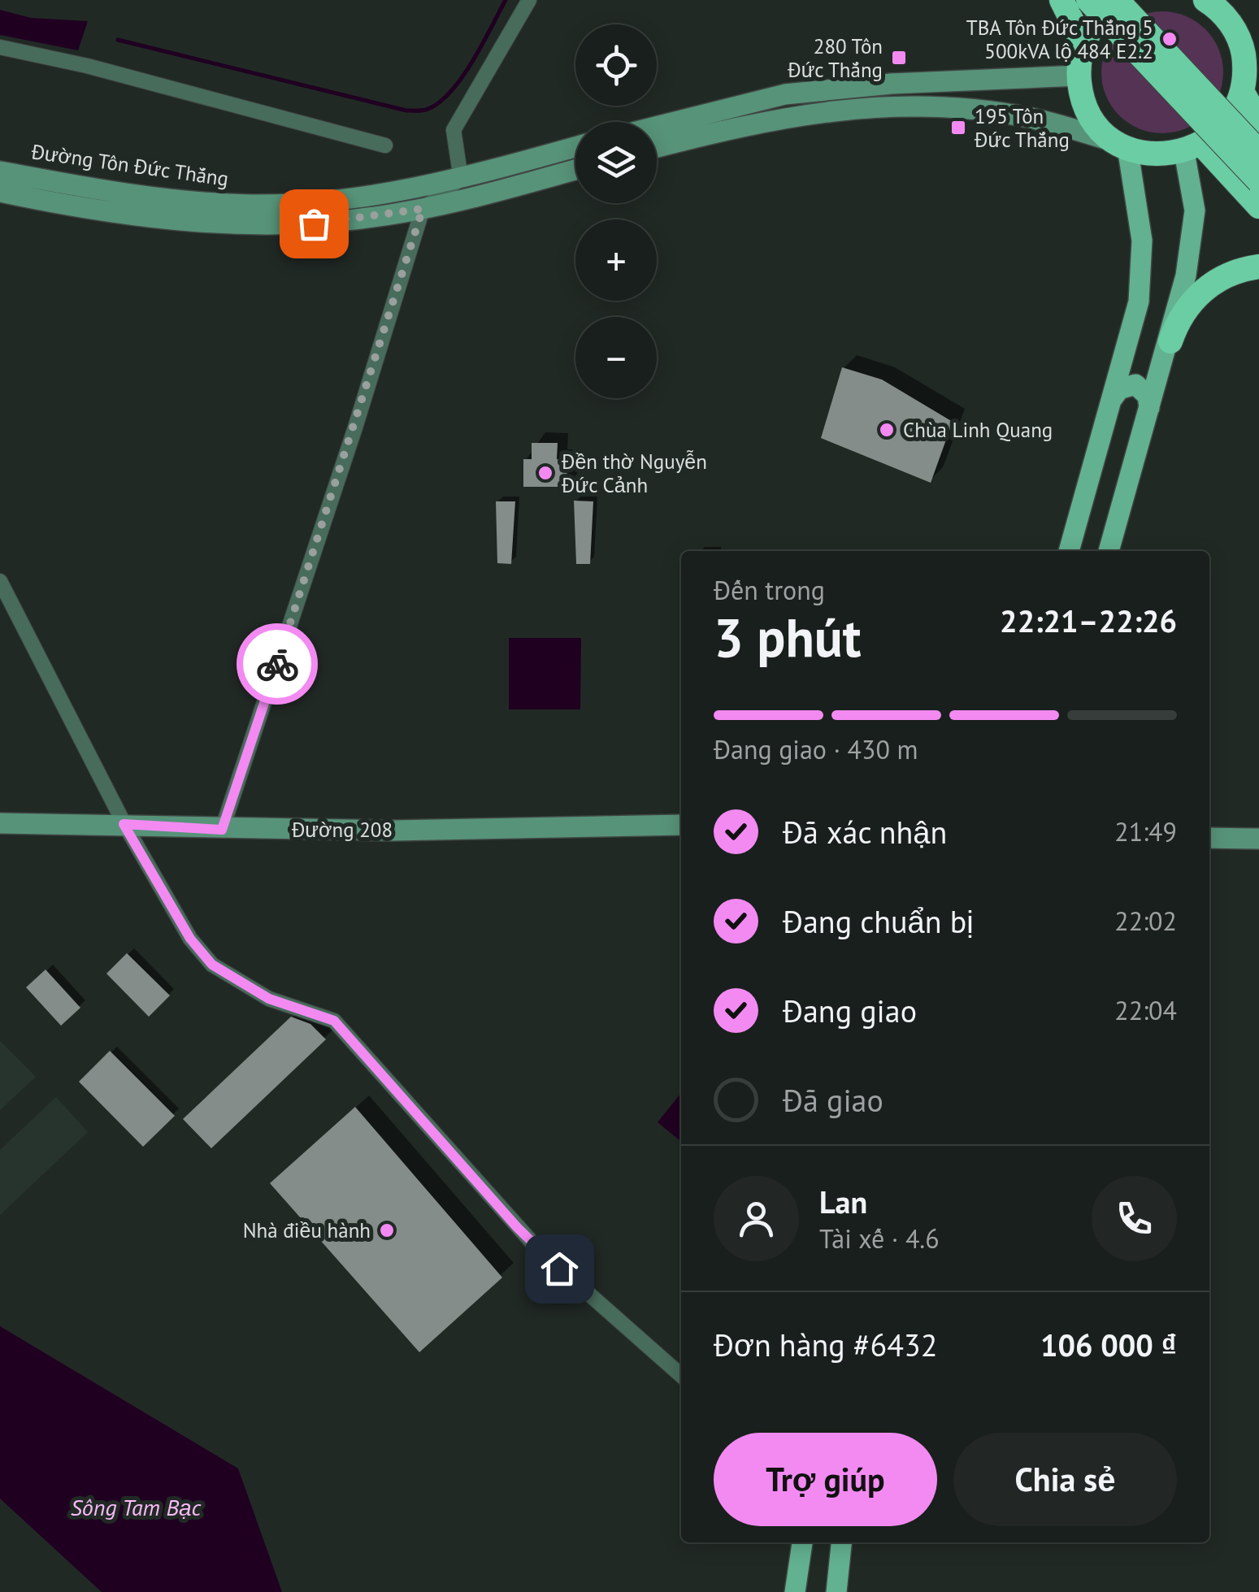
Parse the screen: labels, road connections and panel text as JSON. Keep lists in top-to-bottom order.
{
  "streets": {
    "main road": ["Đường Tôn Đức Thắng", "Đường 208"]
  },
  "water": ["Sông Tam Bạc"],
  "places": {
    "other": [
      "TBA Tôn Đức Thắng 5 500kVA lộ 484 E2.2",
      "Chùa Linh Quang",
      "Đền thờ Nguyễn Đức Cảnh",
      "Nhà điều hành"
    ],
    "transit": ["280 Tôn Đức Thắng", "195 Tôn Đức Thắng"]
  },
  "page": {
    "map_buttons": ["+", "−"],
    "heading": ["3 phút", "Đến trong", "22:21–22:26"],
    "panel": [
      "Lan",
      "Tài xế · 4.6",
      "Đơn hàng #6432",
      "106 000 ₫"
    ],
    "bar": "Đang giao · 430 m",
    "list": [
      ["Đã xác nhận", "21:49"],
      ["Đang chuẩn bị", "22:02"],
      ["Đang giao", "22:04"],
      "Đã giao"
    ],
    "buttons": ["Trợ giúp", "Chia sẻ"]
  }
}
